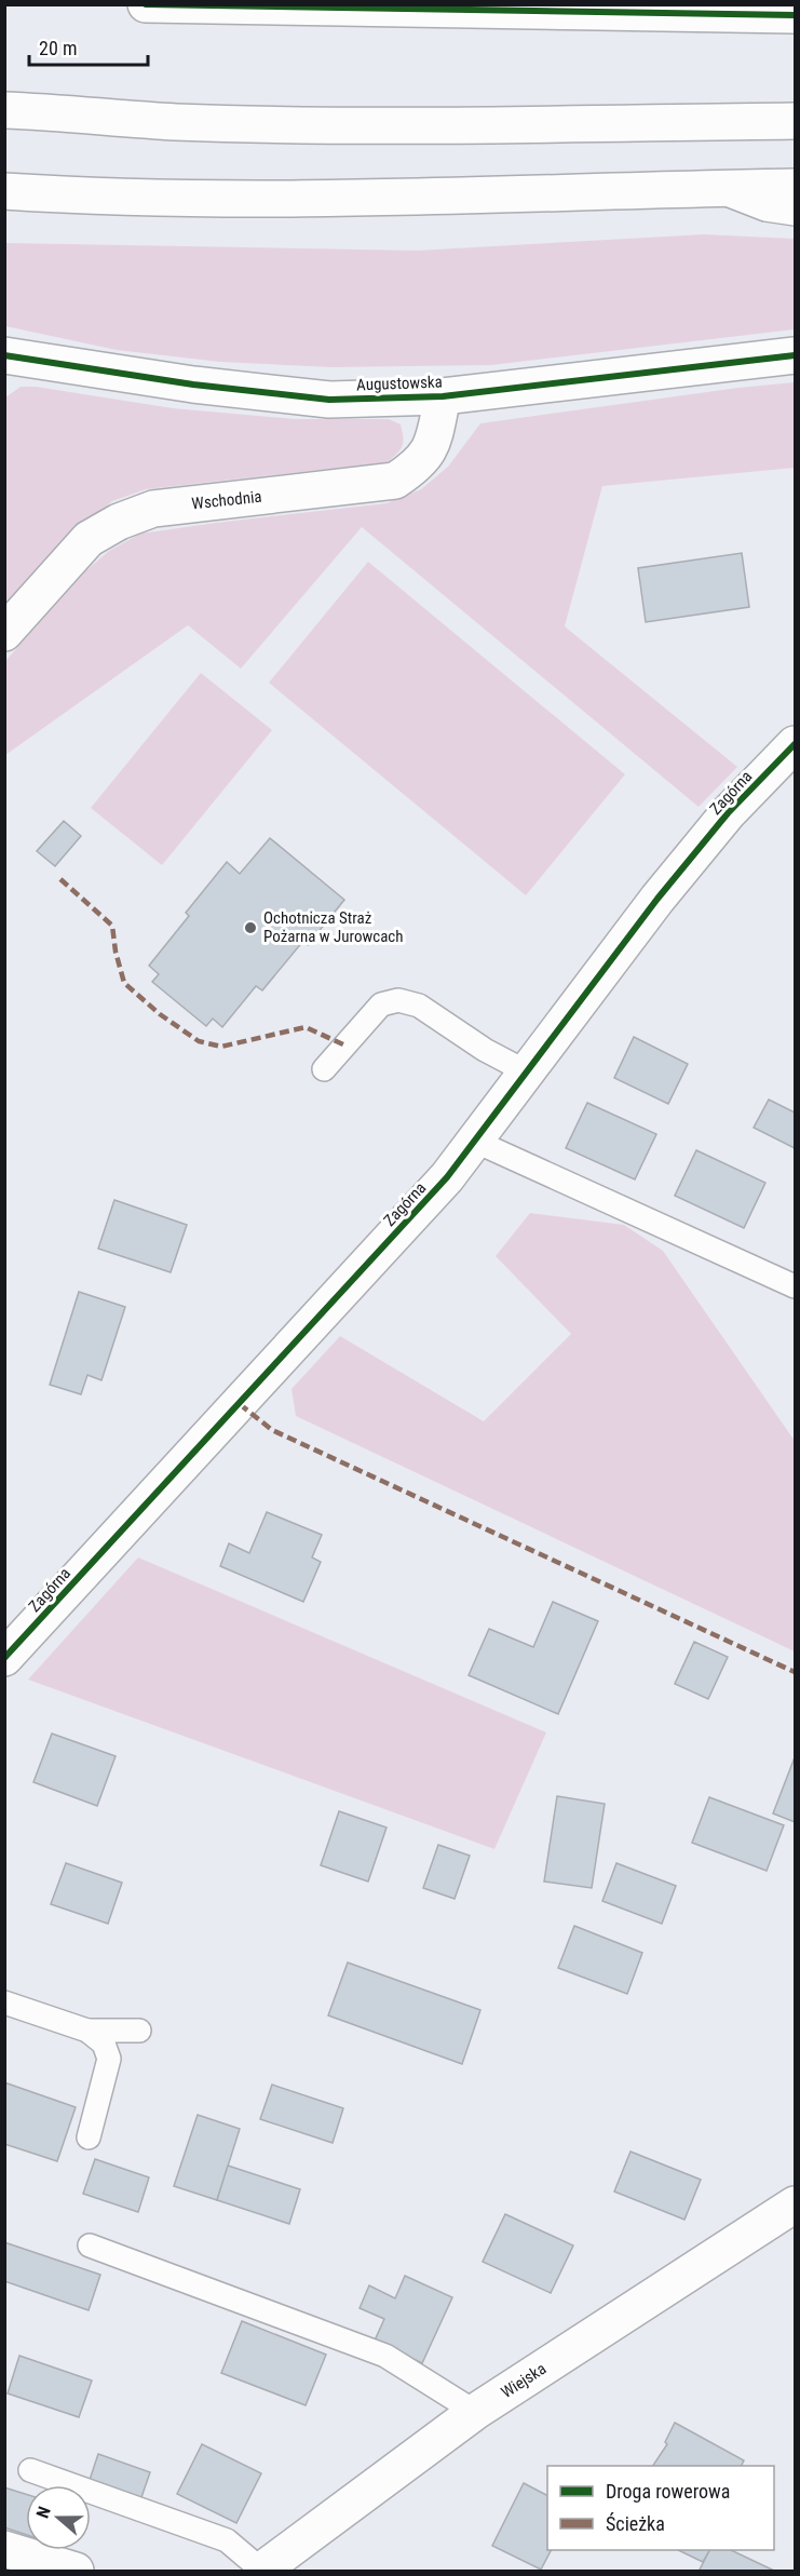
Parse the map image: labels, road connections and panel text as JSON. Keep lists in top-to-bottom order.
{
  "streets": {
    "main road": [
      "Augustowska",
      "Wschodnia",
      "Zagórna",
      "Wiejska"
    ]
  },
  "crossings": [
    ["Augustowska", "Wschodnia"]
  ],
  "places": ["Ochotnicza Straż Pożarna w Jurowcach"],
  "legend": ["Droga rowerowa", "Ścieżka"],
  "scale_bar": "20 m",
  "north": "left"
}
